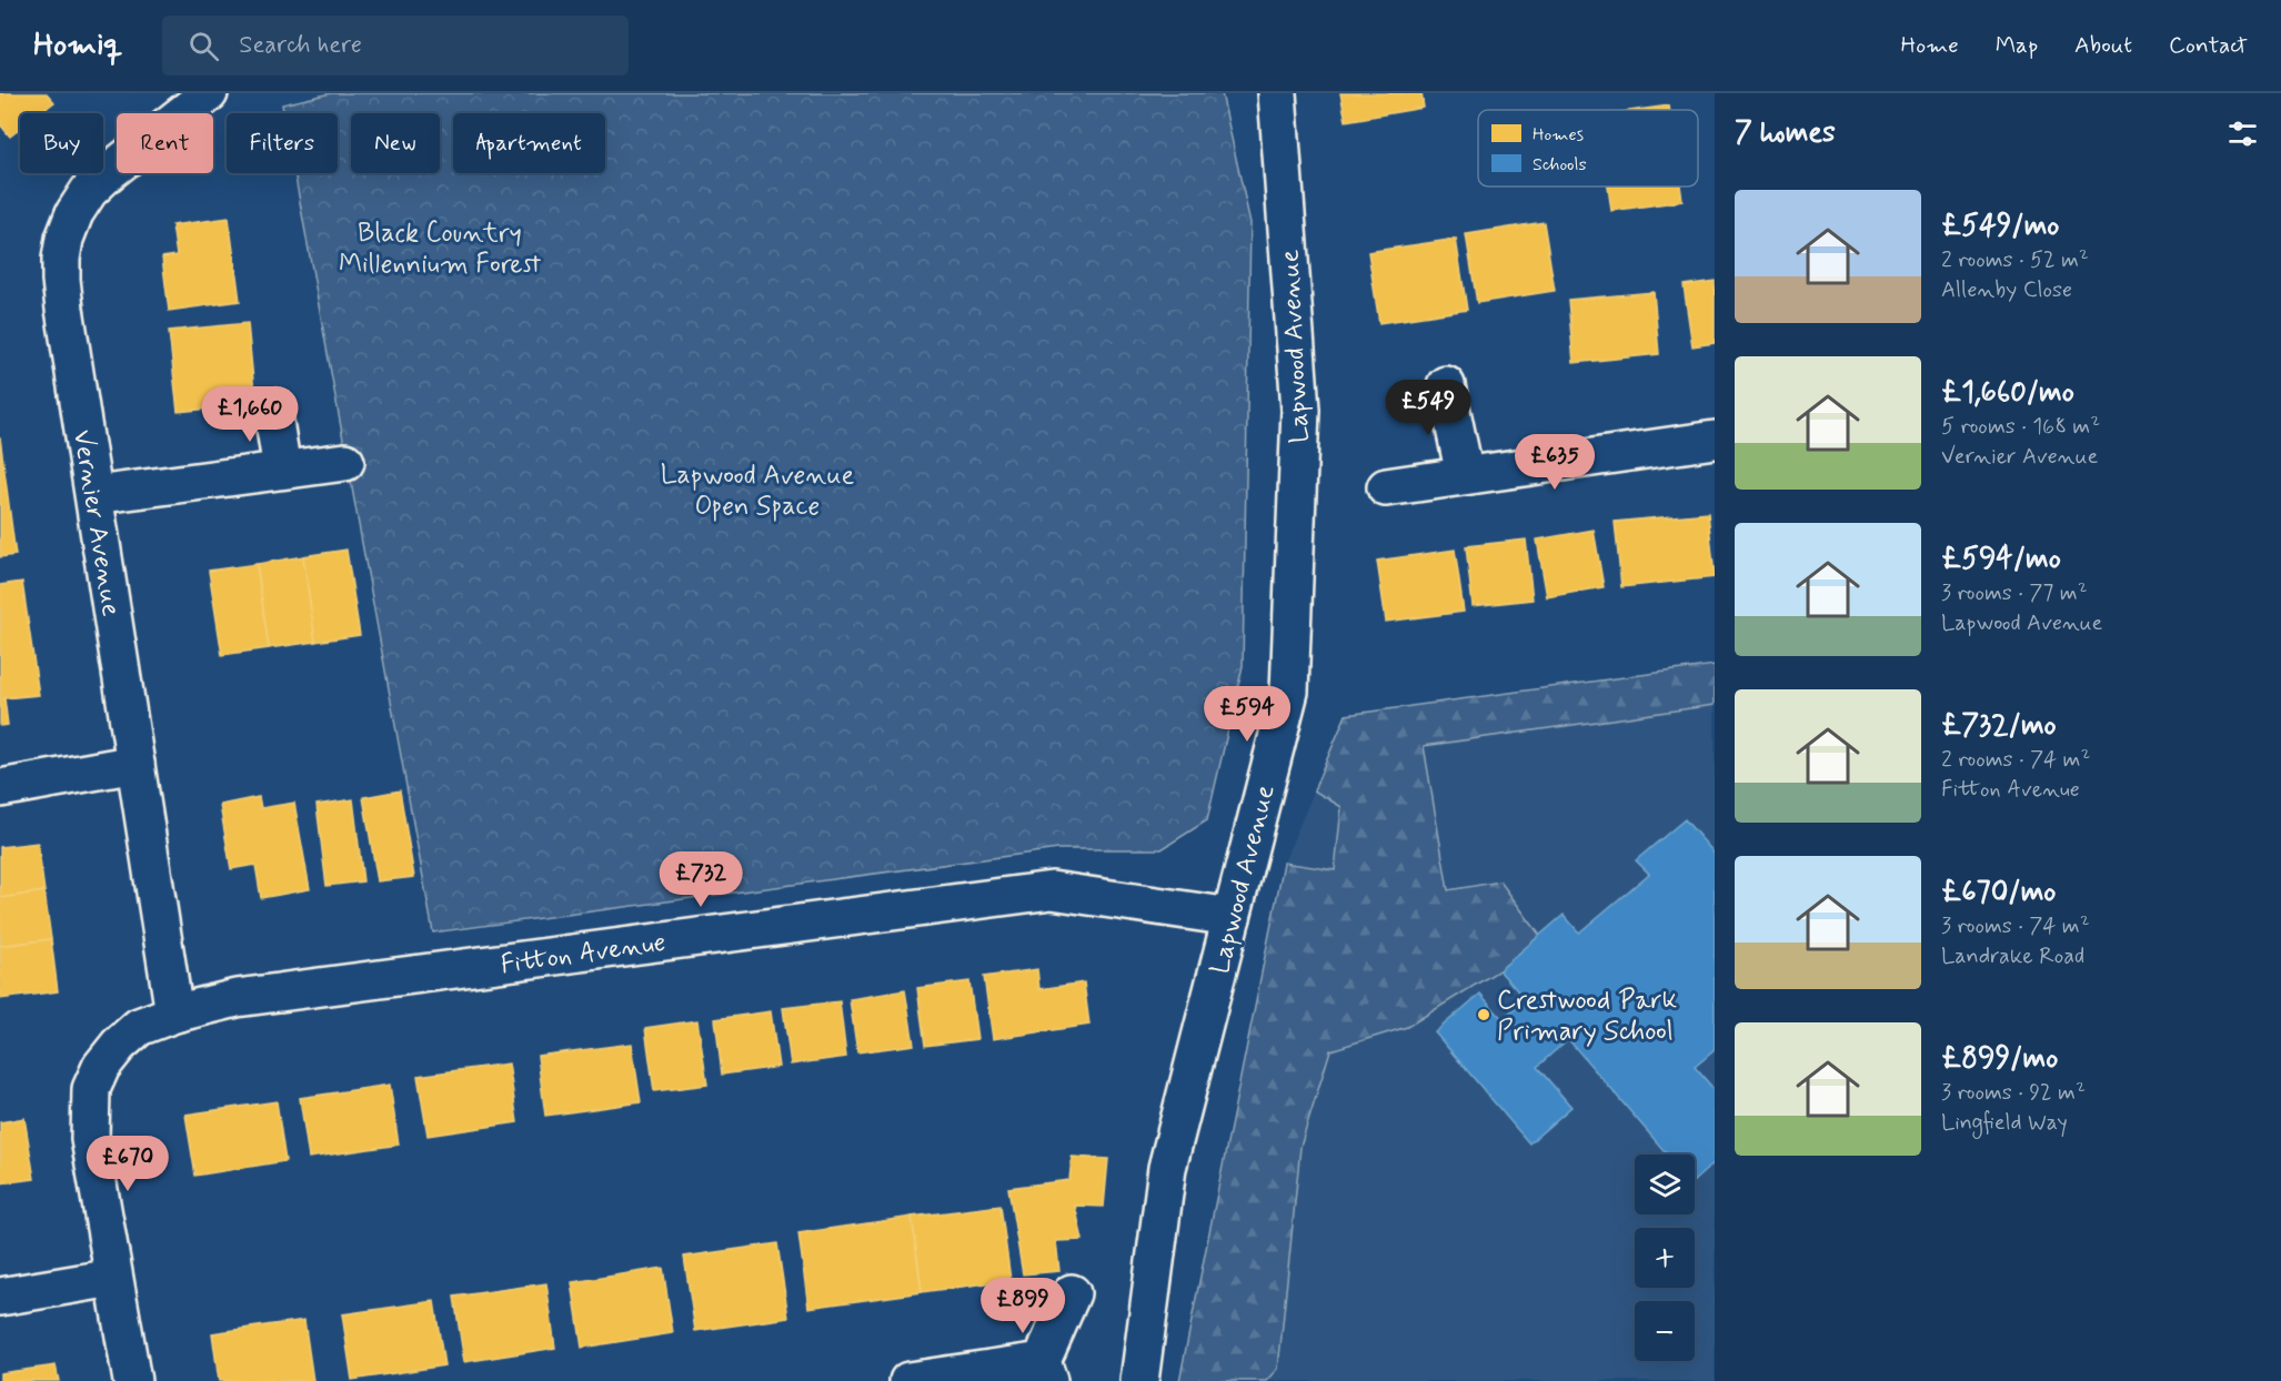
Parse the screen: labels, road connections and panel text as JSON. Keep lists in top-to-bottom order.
{
  "streets": {
    "street": ["Lapwood Avenue", "Vernier Avenue", "Fitton Avenue"]
  },
  "crossings": [
    ["Lapwood Avenue", "Fitton Avenue"],
    ["Vernier Avenue", "Fitton Avenue"]
  ],
  "parks": ["Black Country Millennium Forest", "Lapwood Avenue Open Space"],
  "places": ["Crestwood Park Primary School"],
  "legend": ["Homes", "Schools"],
  "page": {
    "header": "Homiq",
    "search": "Search here",
    "nav": [
      "Home",
      "Map",
      "About",
      "Contact"
    ],
    "heading": "7 homes",
    "chip": [
      "Buy",
      "Rent",
      "Filters",
      "New",
      "Apartment"
    ],
    "list": [
      {
        "name": "£549/mo",
        "note": "2 rooms · 52 m² · Allenby Close"
      },
      {
        "name": "£1,660/mo",
        "note": "5 rooms · 168 m² · Vernier Avenue"
      },
      {
        "name": "£594/mo",
        "note": "3 rooms · 77 m² · Lapwood Avenue"
      },
      {
        "name": "£732/mo",
        "note": "2 rooms · 74 m² · Fitton Avenue"
      },
      {
        "name": "£670/mo",
        "note": "3 rooms · 74 m² · Landrake Road"
      },
      {
        "name": "£899/mo",
        "note": "3 rooms · 92 m² · Lingfield Way"
      }
    ],
    "price": [
      "£549",
      "£1,660",
      "£635",
      "£594",
      "£732",
      "£670",
      "£899"
    ],
    "map_buttons": ["+", "−"]
  }
}
